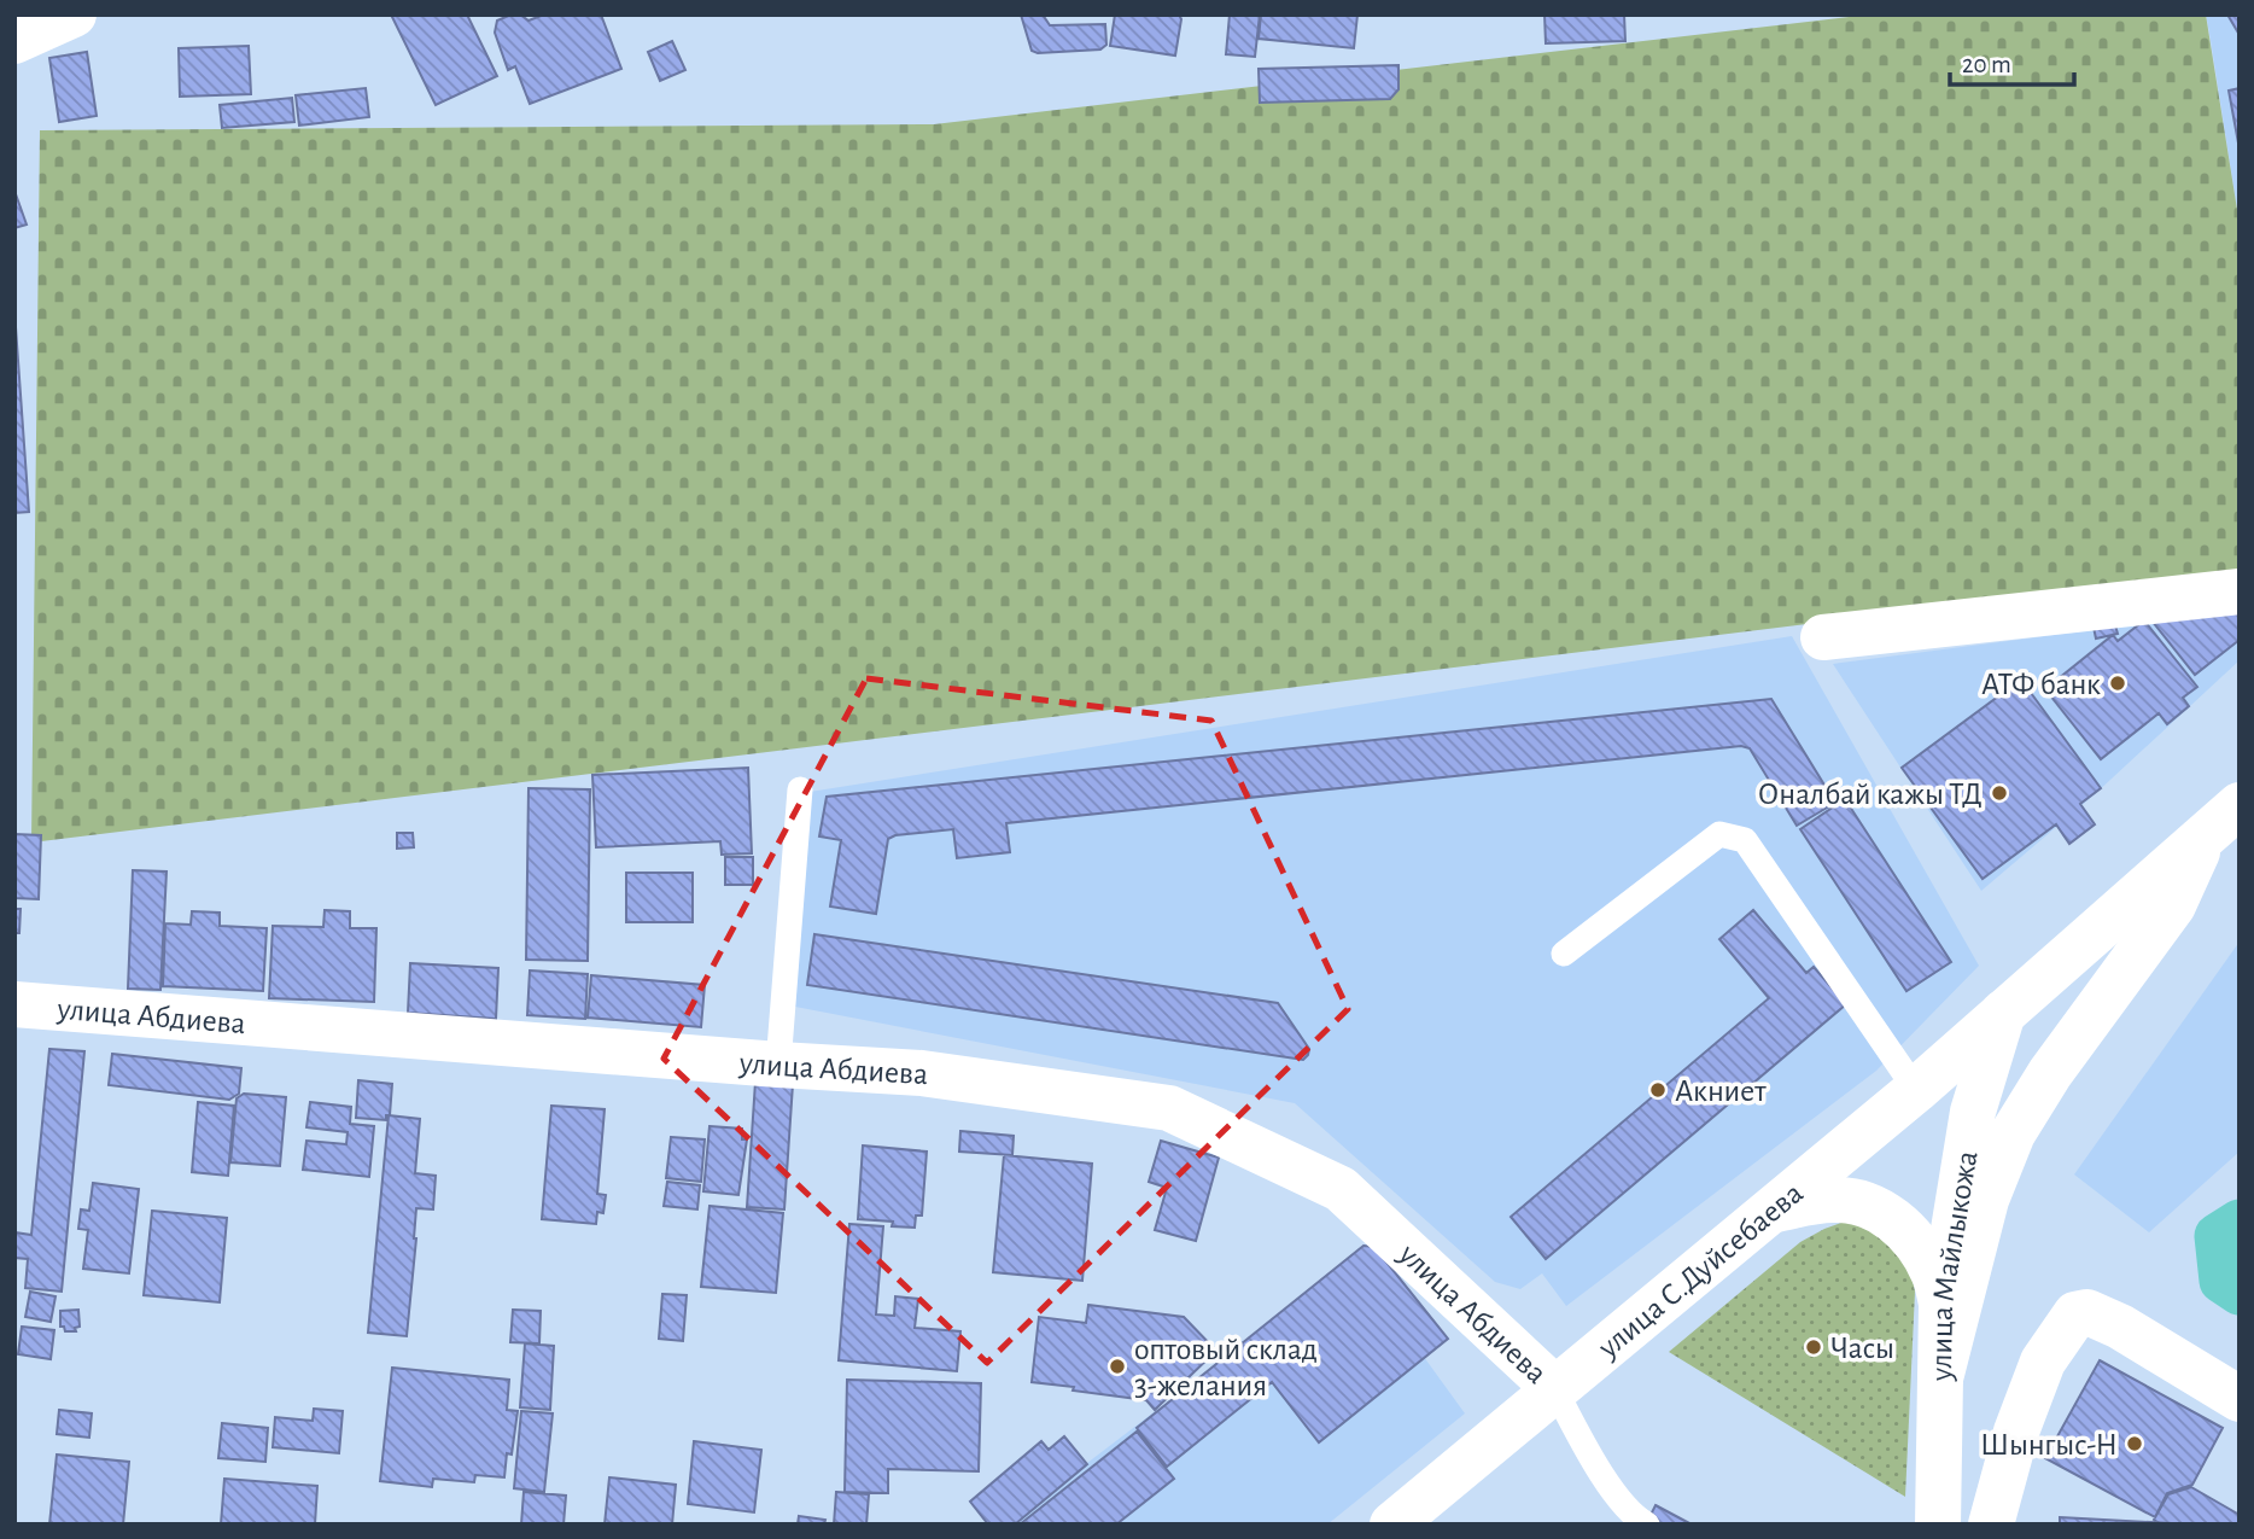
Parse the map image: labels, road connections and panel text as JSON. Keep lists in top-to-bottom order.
{
  "streets": {
    "street": ["улица Абдиева", "улица Майлыкожа", "улица С.Дуйсебаева"]
  },
  "crossings": [
    ["улица Абдиева", "улица С.Дуйсебаева"],
    ["улица Майлыкожа", "улица С.Дуйсебаева"]
  ],
  "places": [
    "АТФ банк",
    "Оналбай кажы ТД",
    "Акниет",
    "Часы",
    "оптовый склад 3-желания",
    "Шынгыс-Н"
  ],
  "scale_bar": "20 m"
}
